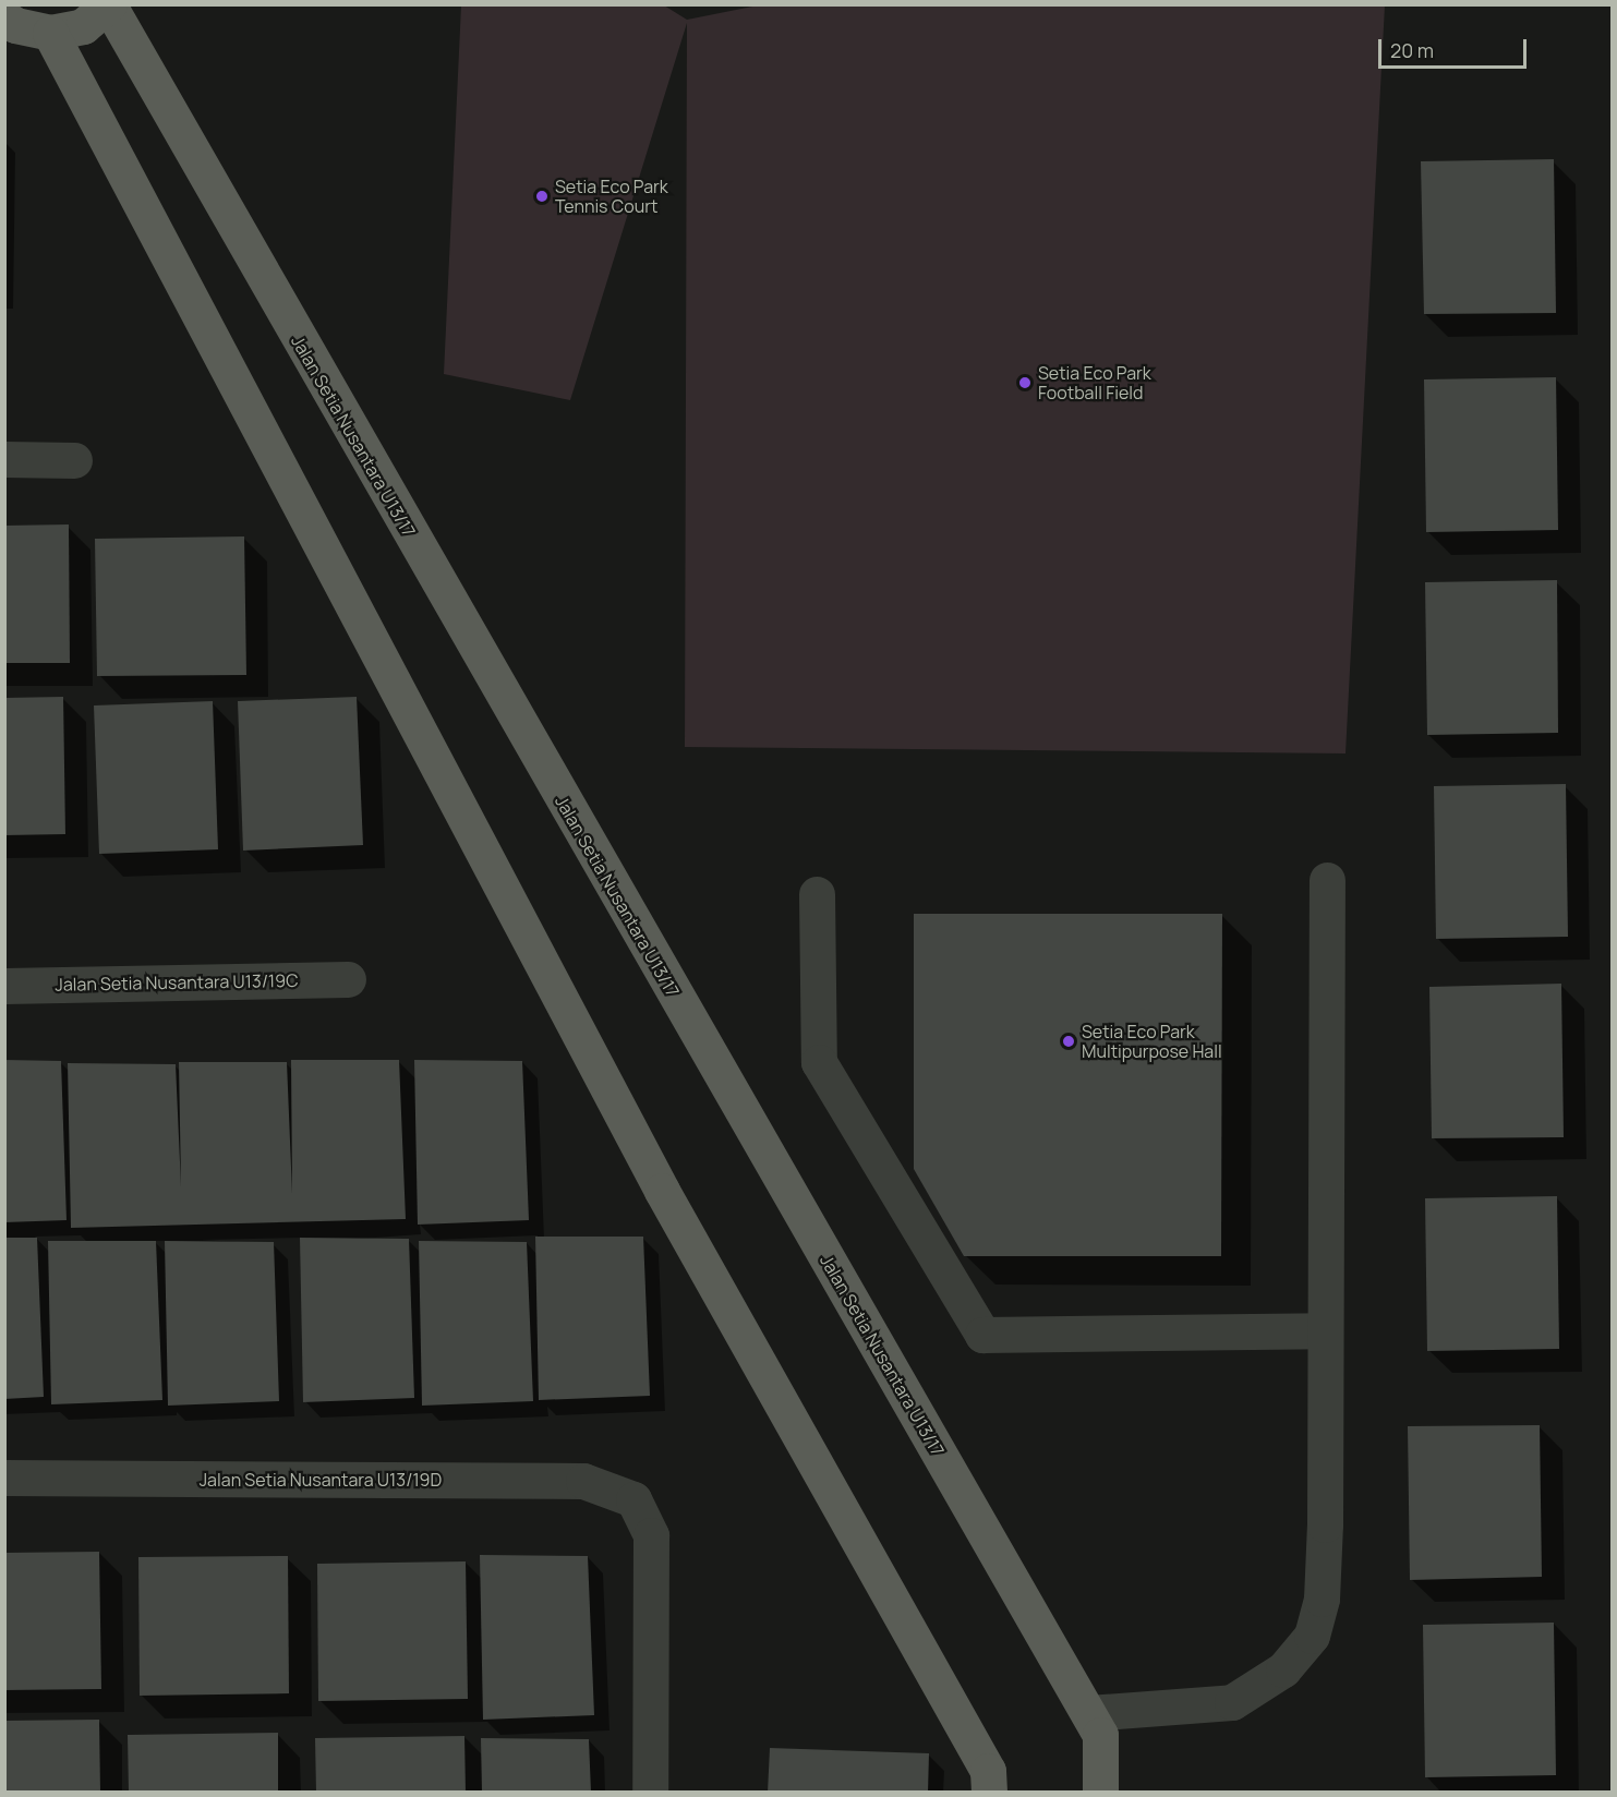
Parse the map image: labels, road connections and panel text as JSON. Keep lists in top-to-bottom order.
{
  "streets": {
    "main road": ["Jalan Setia Nusantara U13/17"],
    "street": ["Jalan Setia Nusantara U13/19C", "Jalan Setia Nusantara U13/19D"]
  },
  "places": ["Setia Eco Park Tennis Court", "Setia Eco Park Football Field", "Setia Eco Park Multipurpose Hall"],
  "scale_bar": "20 m"
}
